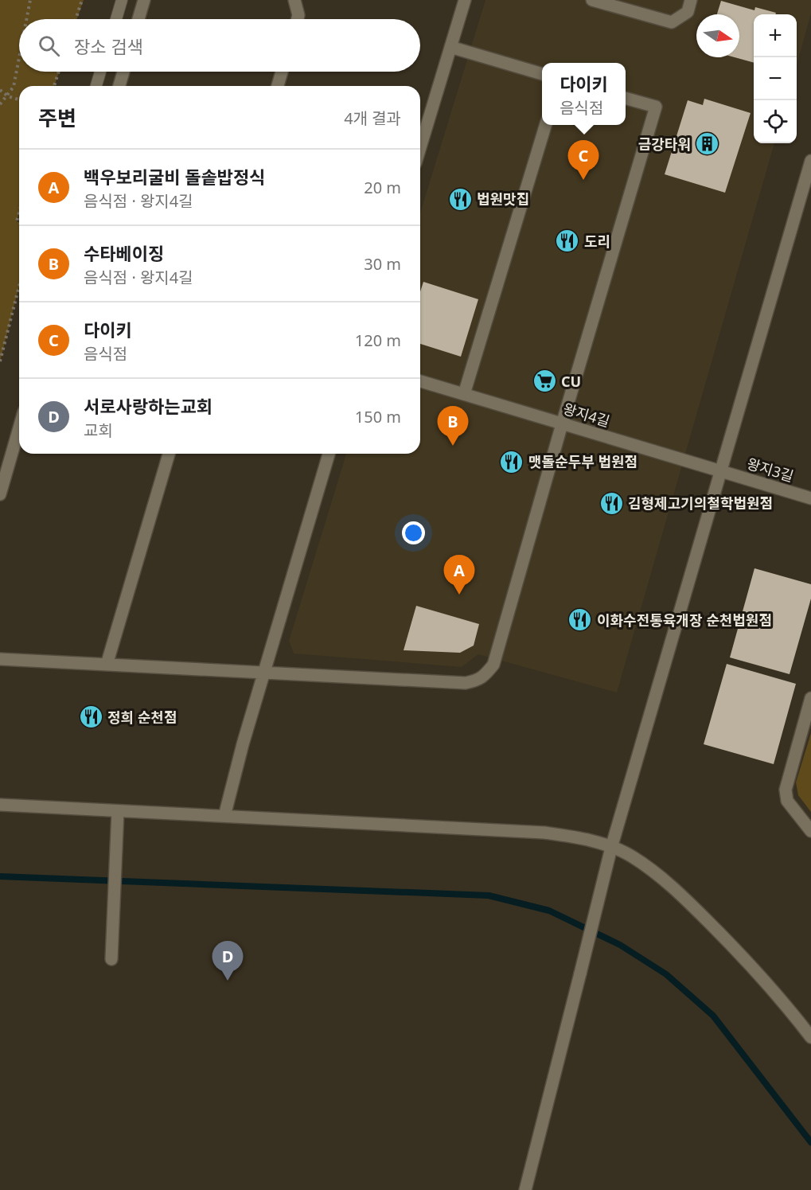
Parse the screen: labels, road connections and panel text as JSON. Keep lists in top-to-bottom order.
{
  "streets": {
    "street": ["왕지4길", "왕지3길"]
  },
  "crossings": [
    ["왕지4길", "왕지3길"]
  ],
  "places": {
    "building": ["금강타워"],
    "restaurant": [
      "법원맛집",
      "도리",
      "맷돌순두부 법원점",
      "김형제고기의철학법원점",
      "이화수전통육개장 순천법원점",
      "정희 순천점"
    ],
    "supermarket": ["CU"]
  },
  "north": "right",
  "page": {
    "map_buttons": ["+", "−"],
    "search": "장소 검색",
    "popup": ["다이키", "음식점"],
    "heading": ["주변", "4개 결과"],
    "pins": [
      "C",
      "B",
      "A",
      "D"
    ],
    "list": [
      {
        "mark": "A",
        "name": "백우보리굴비 돌솥밥정식",
        "note": "음식점 · 왕지4길",
        "value": "20 m"
      },
      {
        "mark": "B",
        "name": "수타베이징",
        "note": "음식점 · 왕지4길",
        "value": "30 m"
      },
      {
        "mark": "C",
        "name": "다이키",
        "note": "음식점",
        "value": "120 m"
      },
      {
        "mark": "D",
        "name": "서로사랑하는교회",
        "note": "교회",
        "value": "150 m"
      }
    ]
  }
}
